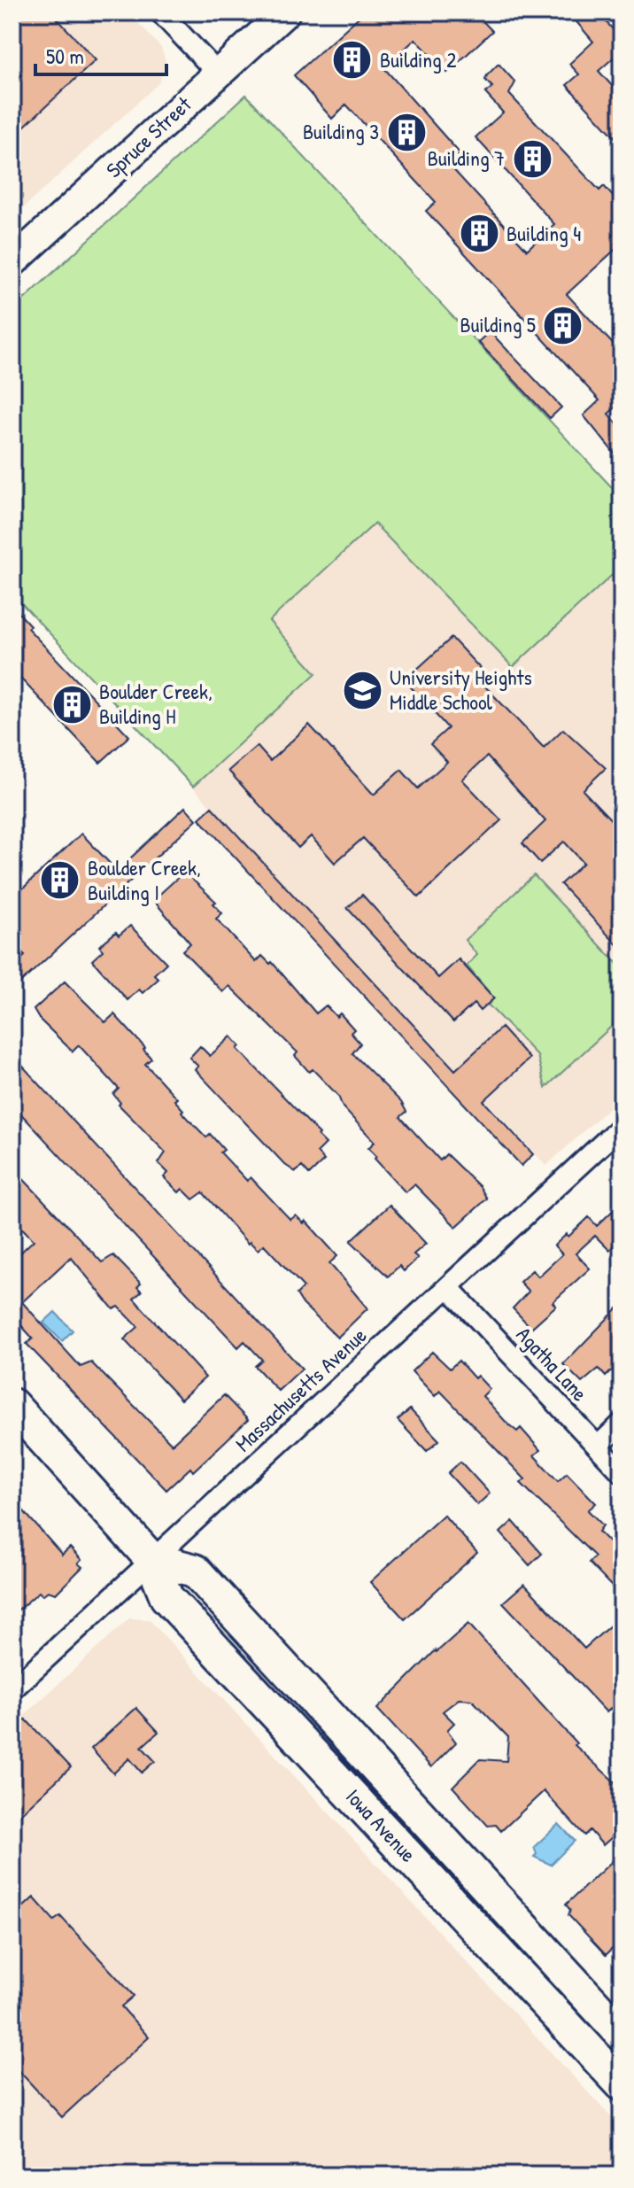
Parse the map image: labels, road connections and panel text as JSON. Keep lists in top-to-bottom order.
{
  "streets": {
    "main road": ["Iowa Avenue"],
    "street": ["Spruce Street", "Agatha Lane", "Massachusetts Avenue"]
  },
  "crossings": [
    ["Agatha Lane", "Massachusetts Avenue"],
    ["Massachusetts Avenue", "Iowa Avenue"]
  ],
  "places": {
    "building": [
      "Building 2",
      "Building 3",
      "Building 7",
      "Building 4",
      "Building 5",
      "Boulder Creek, Building H",
      "Boulder Creek, Building I"
    ],
    "school or university": ["University Heights Middle School"]
  },
  "scale_bar": "50 m"
}
